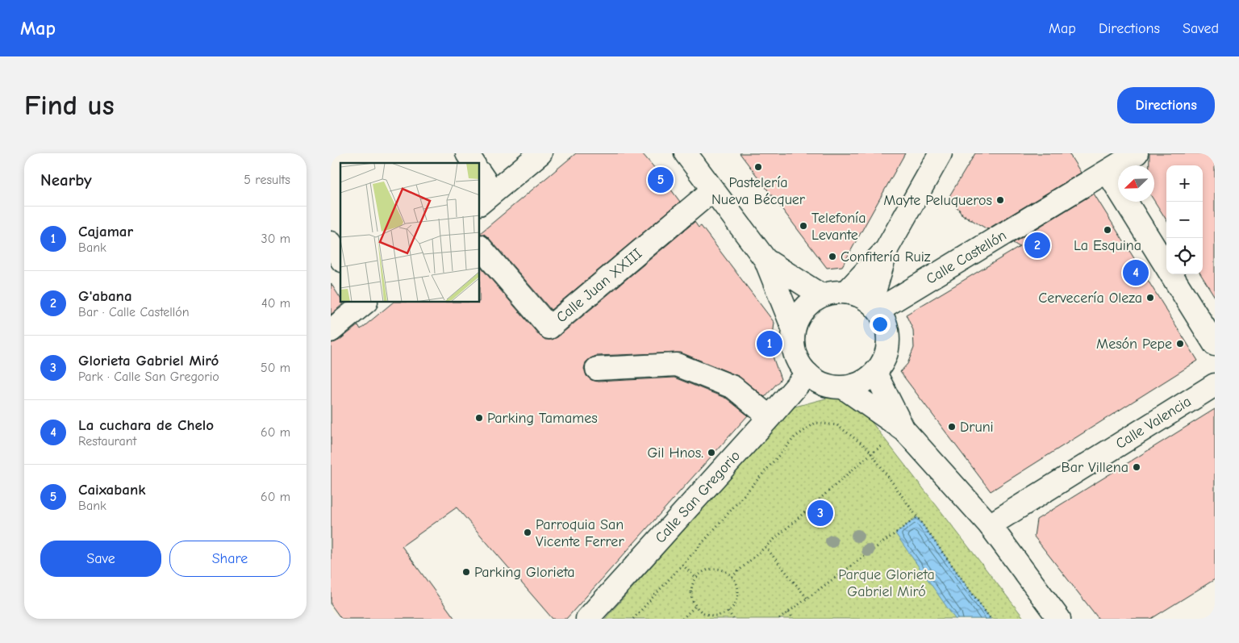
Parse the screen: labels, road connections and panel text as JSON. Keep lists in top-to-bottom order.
{
  "streets": {
    "street": [
      "Calle Castellón",
      "Calle Juan XXIII",
      "Calle Valencia",
      "Calle San Gregorio"
    ]
  },
  "crossings": [
    ["Calle Castellón", "Calle San Gregorio"]
  ],
  "parks": ["Parque Glorieta Gabriel Miró"],
  "places": [
    "Pastelería Nueva Bécquer",
    "Mayte Peluqueros",
    "Telefonía Levante",
    "La Esquina",
    "Confitería Ruiz",
    "Cervecería Oleza",
    "Mesón Pepe",
    "Parking Tamames",
    "Druni",
    "Gil Hnos.",
    "Bar Villena",
    "Parroquia San Vicente Ferrer",
    "Parking Glorieta"
  ],
  "north": "bottom left",
  "page": {
    "header": "Map",
    "nav": ["Map", "Directions", "Saved"],
    "buttons": [
      "Directions",
      ["Save", "Share"]
    ],
    "title": "Find us",
    "heading": ["Nearby", "5 results"],
    "map_buttons": ["+", "−"],
    "pins": [
      "5",
      "2",
      "4",
      "1",
      "3"
    ],
    "list": [
      {
        "mark": "1",
        "name": "Cajamar",
        "note": "Bank",
        "value": "30 m"
      },
      {
        "mark": "2",
        "name": "G'abana",
        "note": "Bar · Calle Castellón",
        "value": "40 m"
      },
      {
        "mark": "3",
        "name": "Glorieta Gabriel Miró",
        "note": "Park · Calle San Gregorio",
        "value": "50 m"
      },
      {
        "mark": "4",
        "name": "La cuchara de Chelo",
        "note": "Restaurant",
        "value": "60 m"
      },
      {
        "mark": "5",
        "name": "Caixabank",
        "note": "Bank",
        "value": "60 m"
      }
    ]
  }
}
